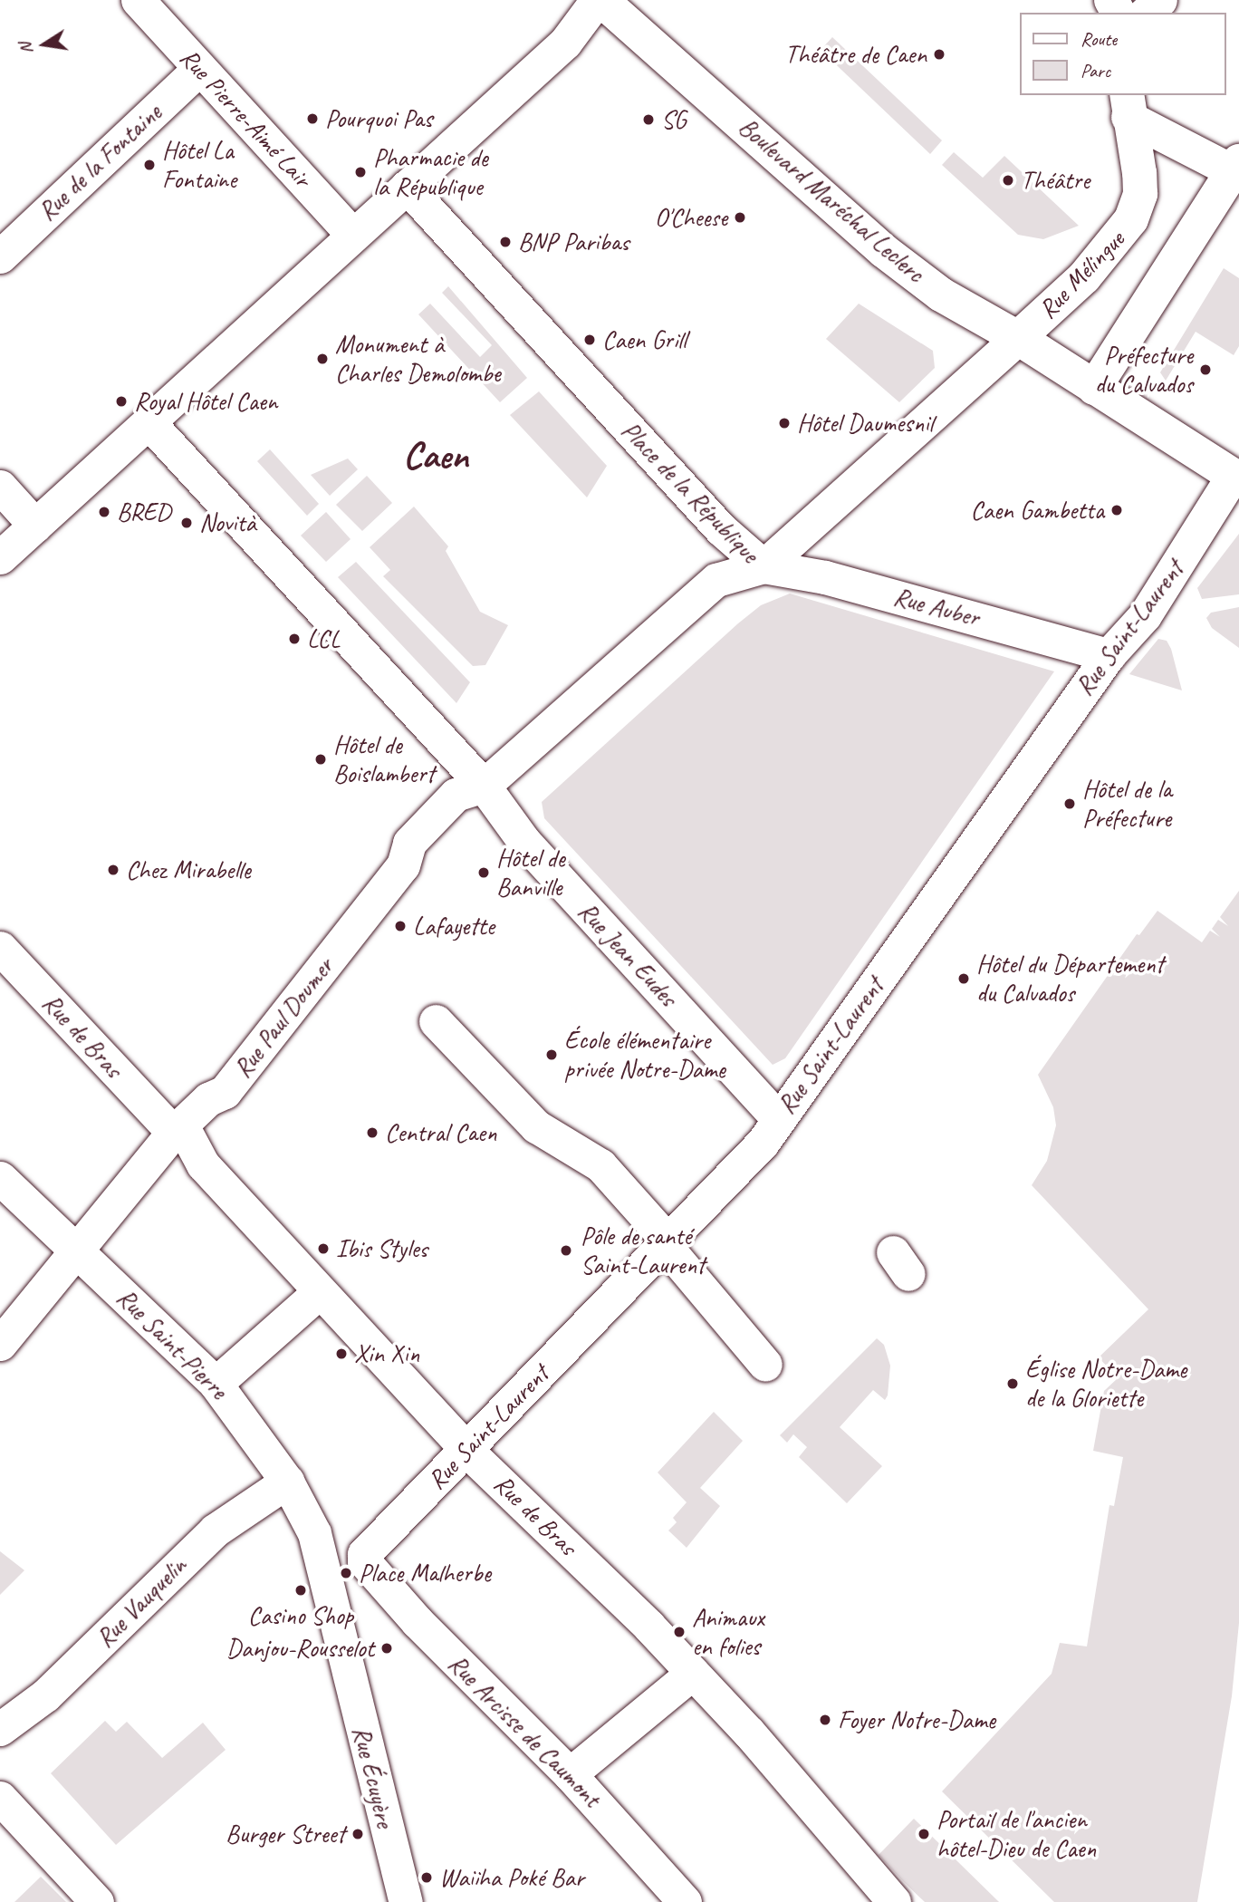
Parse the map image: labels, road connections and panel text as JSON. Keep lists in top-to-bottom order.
{
  "streets": {
    "street": [
      "Rue Pierre-Aimé Lair",
      "Rue de la Fontaine",
      "Boulevard Maréchal Leclerc",
      "Rue Mélingue",
      "Place de la République",
      "Rue Auber",
      "Rue Saint-Laurent",
      "Rue Jean Eudes",
      "Rue Paul Doumer",
      "Rue de Bras",
      "Rue Saint-Pierre",
      "Rue Vauquelin",
      "Rue Arcisse de Caumont",
      "Rue Écuyère"
    ]
  },
  "crossings": [
    ["Rue Pierre-Aimé Lair", "Rue de la Fontaine"],
    ["Boulevard Maréchal Leclerc", "Rue Mélingue"],
    ["Boulevard Maréchal Leclerc", "Rue Saint-Laurent"],
    ["Place de la République", "Rue Auber"],
    ["Place de la République", "Rue Jean Eudes"],
    ["Place de la République", "Rue Paul Doumer"],
    ["Rue Auber", "Rue Saint-Laurent"],
    ["Rue Saint-Laurent", "Rue Jean Eudes"],
    ["Rue Saint-Laurent", "Rue de Bras"],
    ["Rue Saint-Laurent", "Rue Arcisse de Caumont"],
    ["Rue Jean Eudes", "Rue Paul Doumer"],
    ["Rue Paul Doumer", "Rue de Bras"],
    ["Rue Paul Doumer", "Rue Saint-Pierre"],
    ["Rue Saint-Pierre", "Rue Vauquelin"],
    ["Rue Saint-Pierre", "Rue Écuyère"]
  ],
  "districts": ["Caen"],
  "places": [
    "Théâtre de Caen",
    "Pourquoi Pas",
    "SG",
    "Hôtel La Fontaine",
    "Pharmacie de la République",
    "Théâtre",
    "O'Cheese",
    "BNP Paribas",
    "Caen Grill",
    "Monument à Charles Demolombe",
    "Préfecture du Calvados",
    "Royal Hôtel Caen",
    "Hôtel Daumesnil",
    "Caen Gambetta",
    "BRED",
    "Novità",
    "LCL",
    "Hôtel de Boislambert",
    "Hôtel de la Préfecture",
    "Chez Mirabelle",
    "Hôtel de Banville",
    "Lafayette",
    "Hôtel du Département du Calvados",
    "École élémentaire privée Notre-Dame",
    "Central Caen",
    "Ibis Styles",
    "Pôle de santé Saint-Laurent",
    "Xin Xin",
    "Église Notre-Dame de la Gloriette",
    "Place Malherbe",
    "Casino Shop",
    "Animaux en folies",
    "Danjou-Rousselot",
    "Foyer Notre-Dame",
    "Burger Street",
    "Portail de l'ancien hôtel-Dieu de Caen",
    "Waiiha Poké Bar"
  ],
  "legend": ["Route", "Parc"],
  "north": "left"
}
